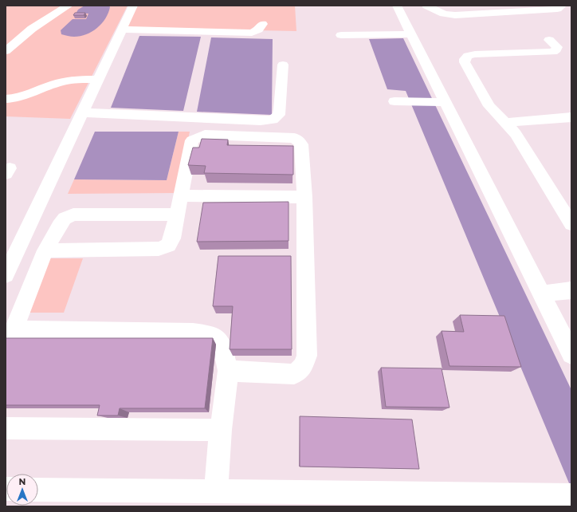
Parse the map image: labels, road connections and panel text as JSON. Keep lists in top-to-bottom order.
{
  "north": "top"
}
